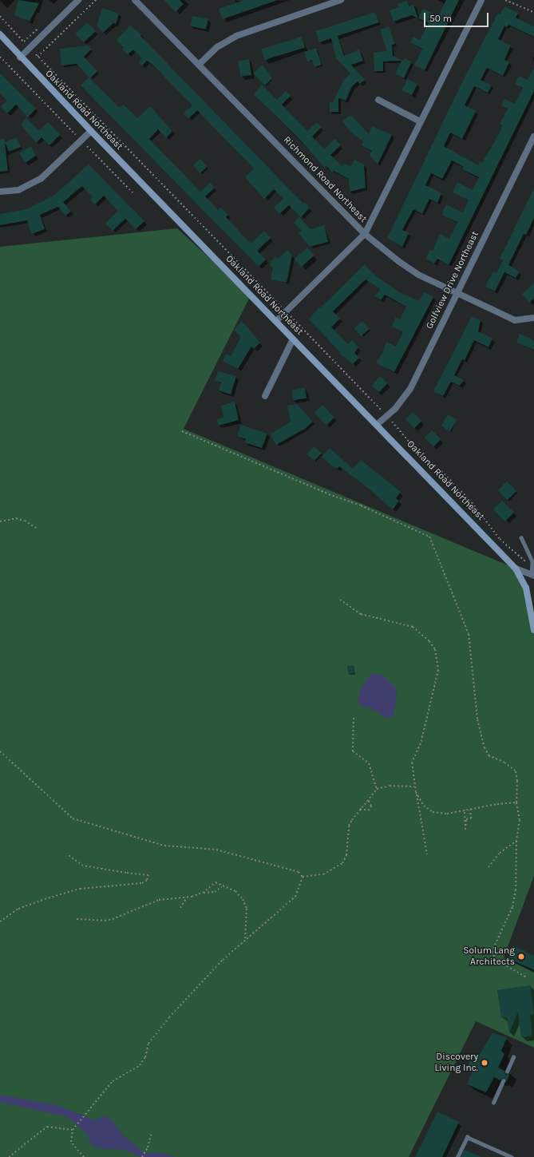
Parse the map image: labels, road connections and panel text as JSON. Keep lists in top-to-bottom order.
{
  "streets": {
    "main road": ["Oakland Road Northeast"],
    "street": ["Richmond Road Northeast", "Golfview Drive Northeast"]
  },
  "crossings": [
    ["Oakland Road Northeast", "Golfview Drive Northeast"],
    ["Richmond Road Northeast", "Golfview Drive Northeast"]
  ],
  "places": ["Solum Lang Architects", "Discovery Living Inc."],
  "scale_bar": "50 m"
}
